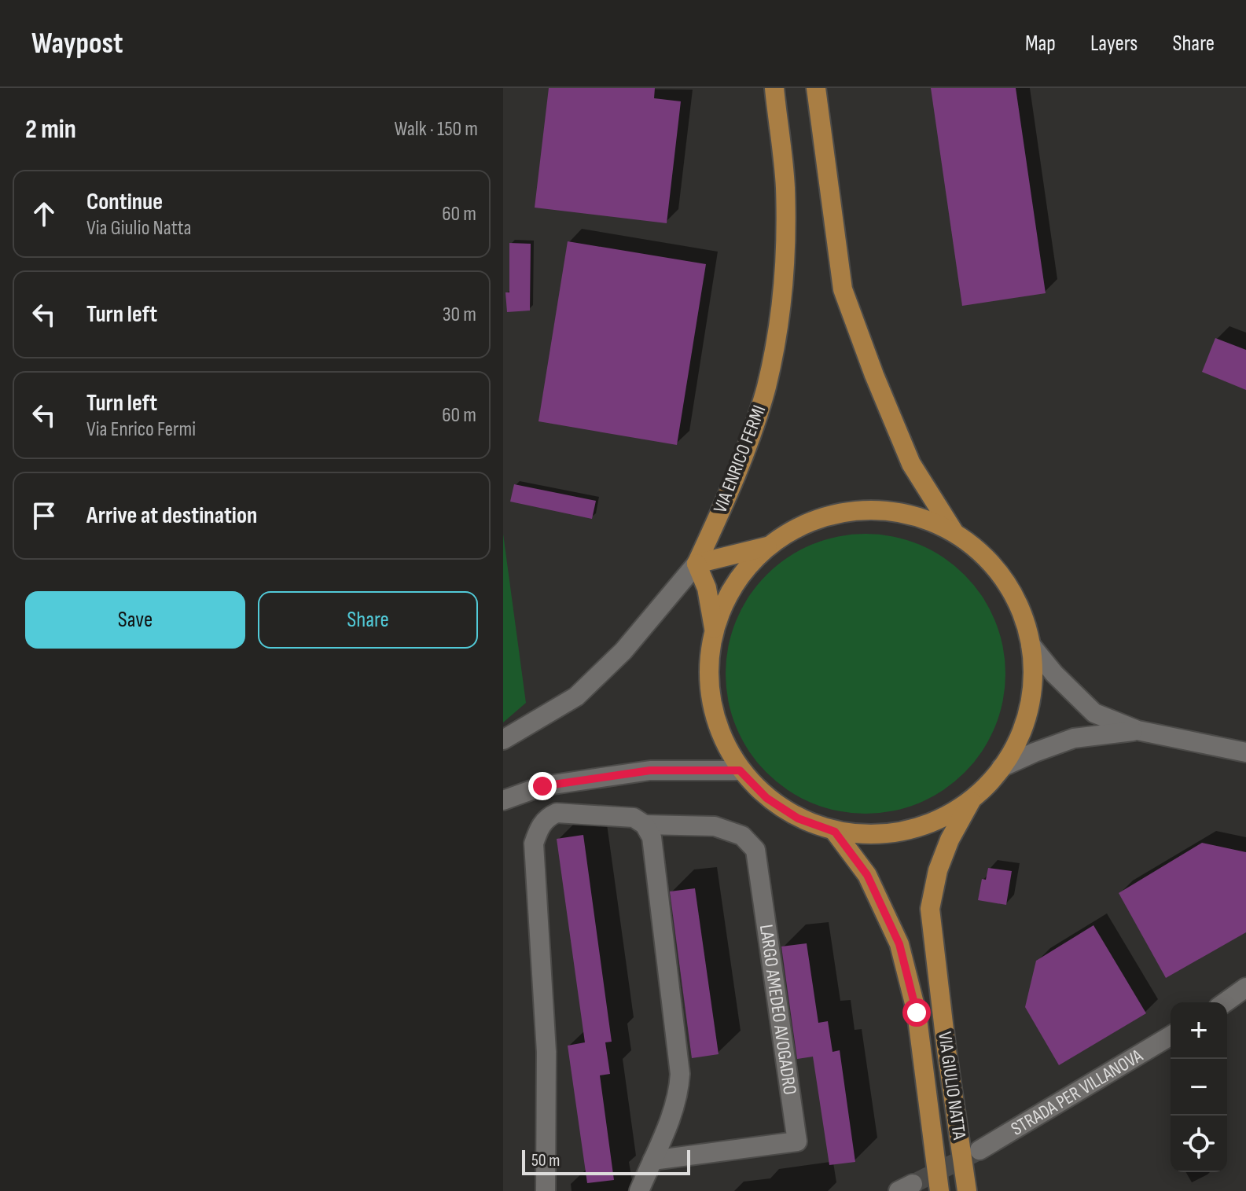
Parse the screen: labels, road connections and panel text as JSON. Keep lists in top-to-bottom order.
{
  "streets": {
    "main road": ["VIA ENRICO FERMI", "VIA GIULIO NATTA"],
    "street": ["LARGO AMEDEO AVOGADRO", "STRADA PER VILLANOVA"]
  },
  "scale_bar": "50 m",
  "page": {
    "header": "Waypost",
    "nav": ["Map", "Layers", "Share"],
    "heading": ["2 min", "Walk · 150 m"],
    "list": [
      ["Continue", "Via Giulio Natta", "60 m"],
      ["Turn left", "30 m"],
      ["Turn left", "Via Enrico Fermi", "60 m"],
      "Arrive at destination"
    ],
    "buttons": ["Save", "Share"],
    "map_buttons": ["+", "−"],
    "scale": "50 m"
  }
}
